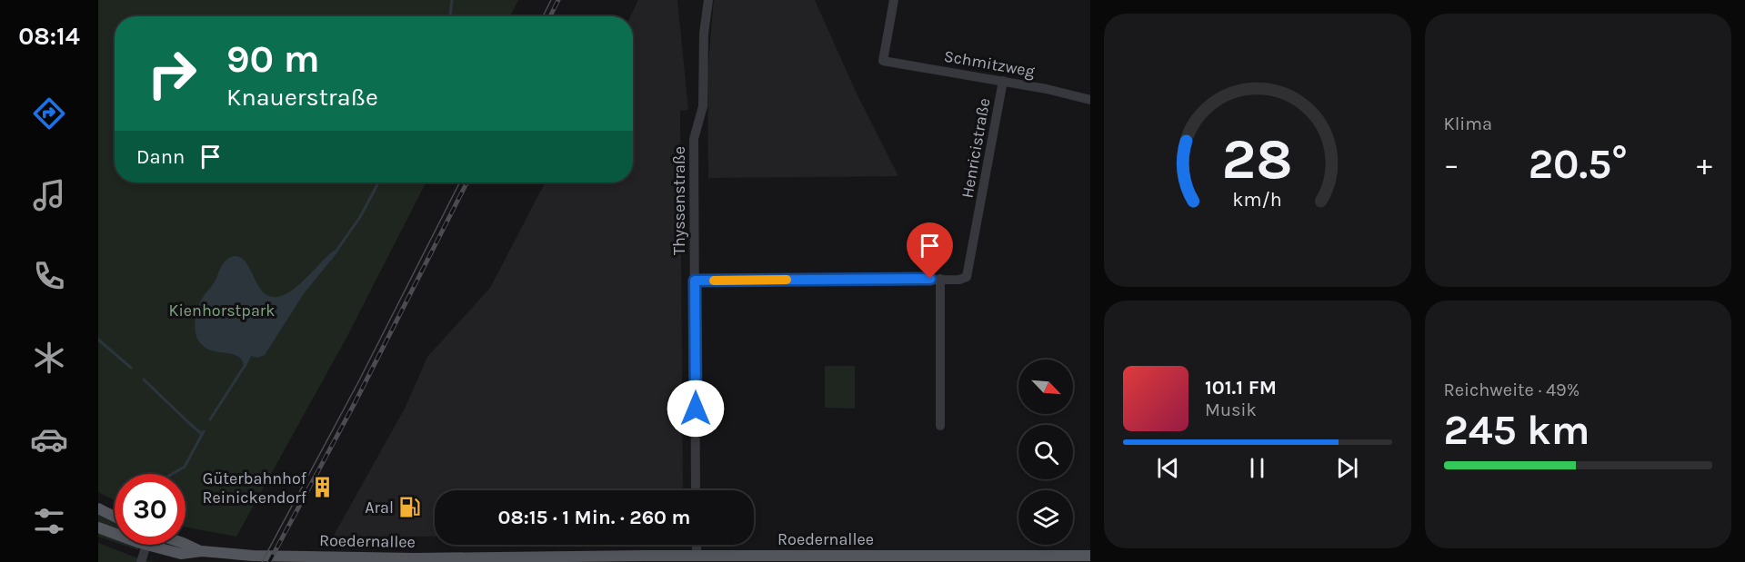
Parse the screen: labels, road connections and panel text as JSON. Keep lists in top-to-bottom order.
{
  "streets": {
    "main road": ["Roedernallee"],
    "street": ["Schmitzweg", "Henricistraße", "Thyssenstraße"]
  },
  "crossings": [
    ["Schmitzweg", "Henricistraße"]
  ],
  "parks": ["Kienhorstpark"],
  "places": {
    "building": ["Güterbahnhof Reinickendorf"],
    "fuel station": ["Aral"]
  },
  "north": "bottom right",
  "page": {
    "tabs": "08:14",
    "tile": [
      "Klima",
      ["Reichweite · 49%", "245 km"]
    ],
    "turn": ["90 m", "Knauerstraße"],
    "then": "Dann",
    "heat": ["−", "20.5°", "+"],
    "song": ["101.1 FM", "Musik"],
    "limit": "30",
    "trip": "08:15 · 1 Min. · 260 m",
    "gauge": ["28", "km/h"]
  }
}
